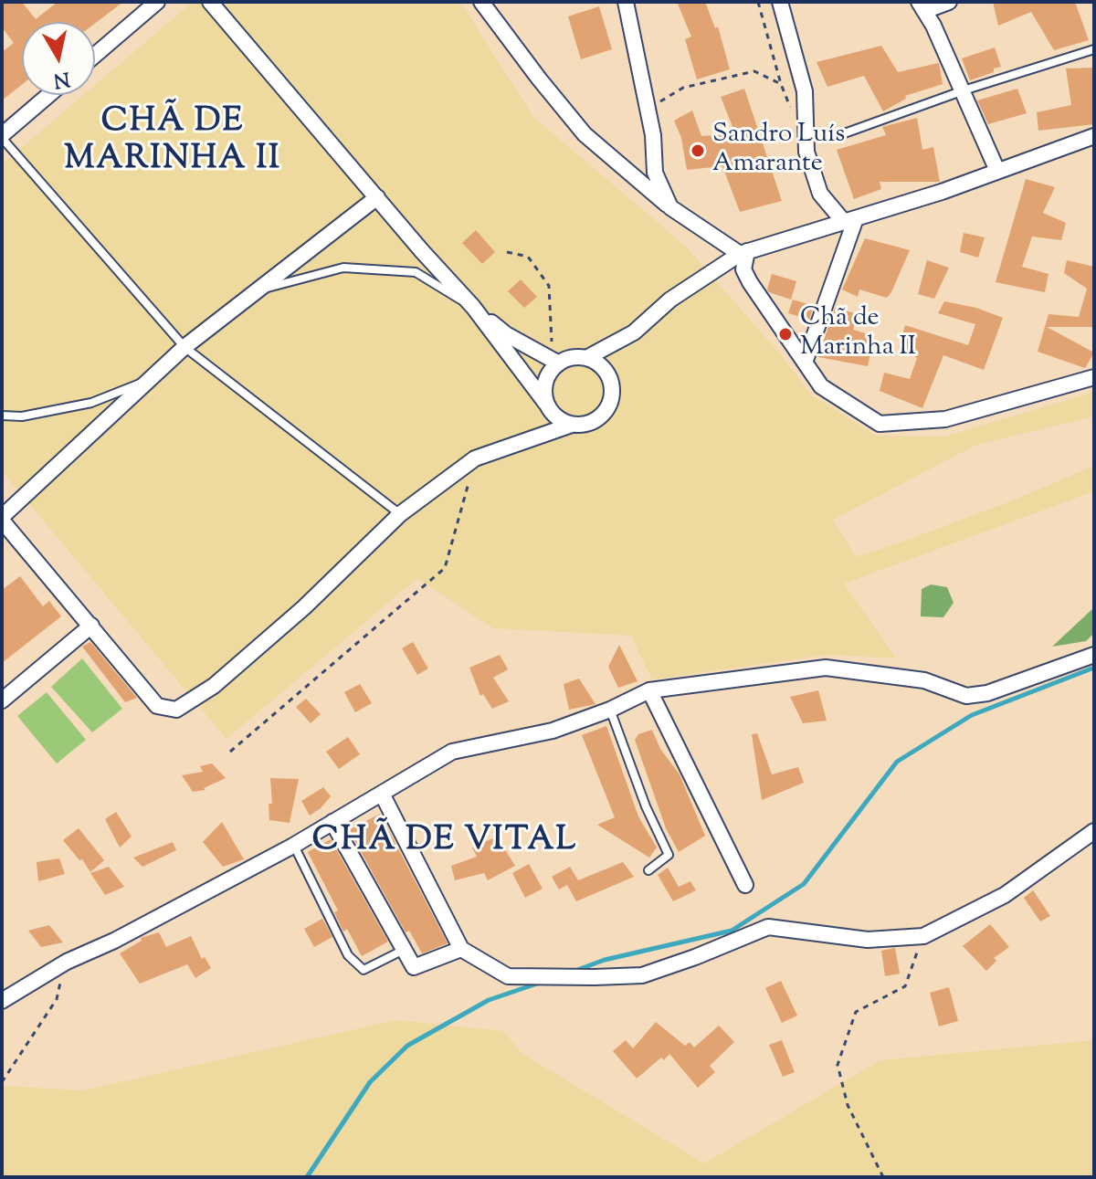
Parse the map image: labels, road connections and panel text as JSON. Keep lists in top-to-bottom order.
{
  "districts": ["CHÃ DE MARINHA II", "CHÃ DE VITAL"],
  "places": ["Sandro Luís Amarante", "Chã de Marinha II"],
  "north": "bottom"
}
